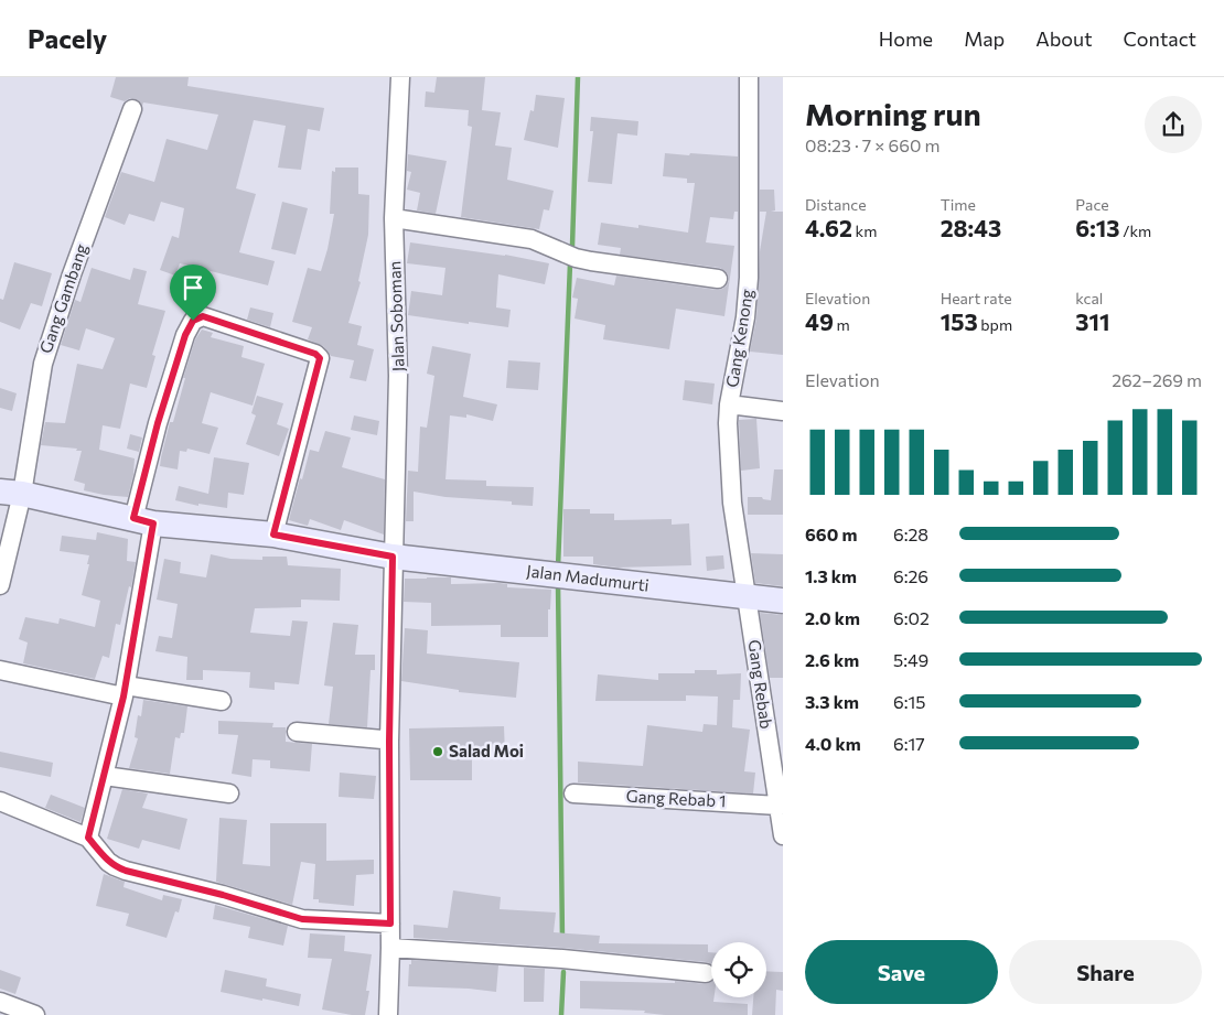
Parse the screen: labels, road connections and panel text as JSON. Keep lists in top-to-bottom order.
{
  "streets": {
    "street": [
      "Gang Gambang",
      "Jalan Soboman",
      "Gang Kenong",
      "Jalan Madumurti",
      "Gang Rebab",
      "Gang Rebab 1"
    ]
  },
  "crossings": [
    ["Gang Gambang", "Jalan Madumurti"],
    ["Jalan Soboman", "Jalan Madumurti"],
    ["Gang Kenong", "Jalan Madumurti"],
    ["Gang Kenong", "Gang Rebab"],
    ["Jalan Madumurti", "Gang Rebab"],
    ["Gang Rebab", "Gang Rebab 1"]
  ],
  "places": ["Salad Moi"],
  "page": {
    "header": "Pacely",
    "nav": [
      "Home",
      "Map",
      "About",
      "Contact"
    ],
    "heading": ["Morning run", "08:23 · 7 × 660 m"],
    "stats": [
      ["Distance", "4.62 km"],
      ["Time", "28:43"],
      ["Pace", "6:13 /km"],
      ["Elevation", "49 m"],
      ["Heart rate", "153 bpm"],
      ["kcal", "311"]
    ],
    "chart": ["Elevation", "262–269 m"],
    "list": [
      {
        "name": "660 m",
        "note": "6:28"
      },
      {
        "name": "1.3 km",
        "note": "6:26"
      },
      {
        "name": "2.0 km",
        "note": "6:02"
      },
      {
        "name": "2.6 km",
        "note": "5:49"
      },
      {
        "name": "3.3 km",
        "note": "6:15"
      },
      {
        "name": "4.0 km",
        "note": "6:17"
      }
    ],
    "buttons": ["Save", "Share"]
  }
}
